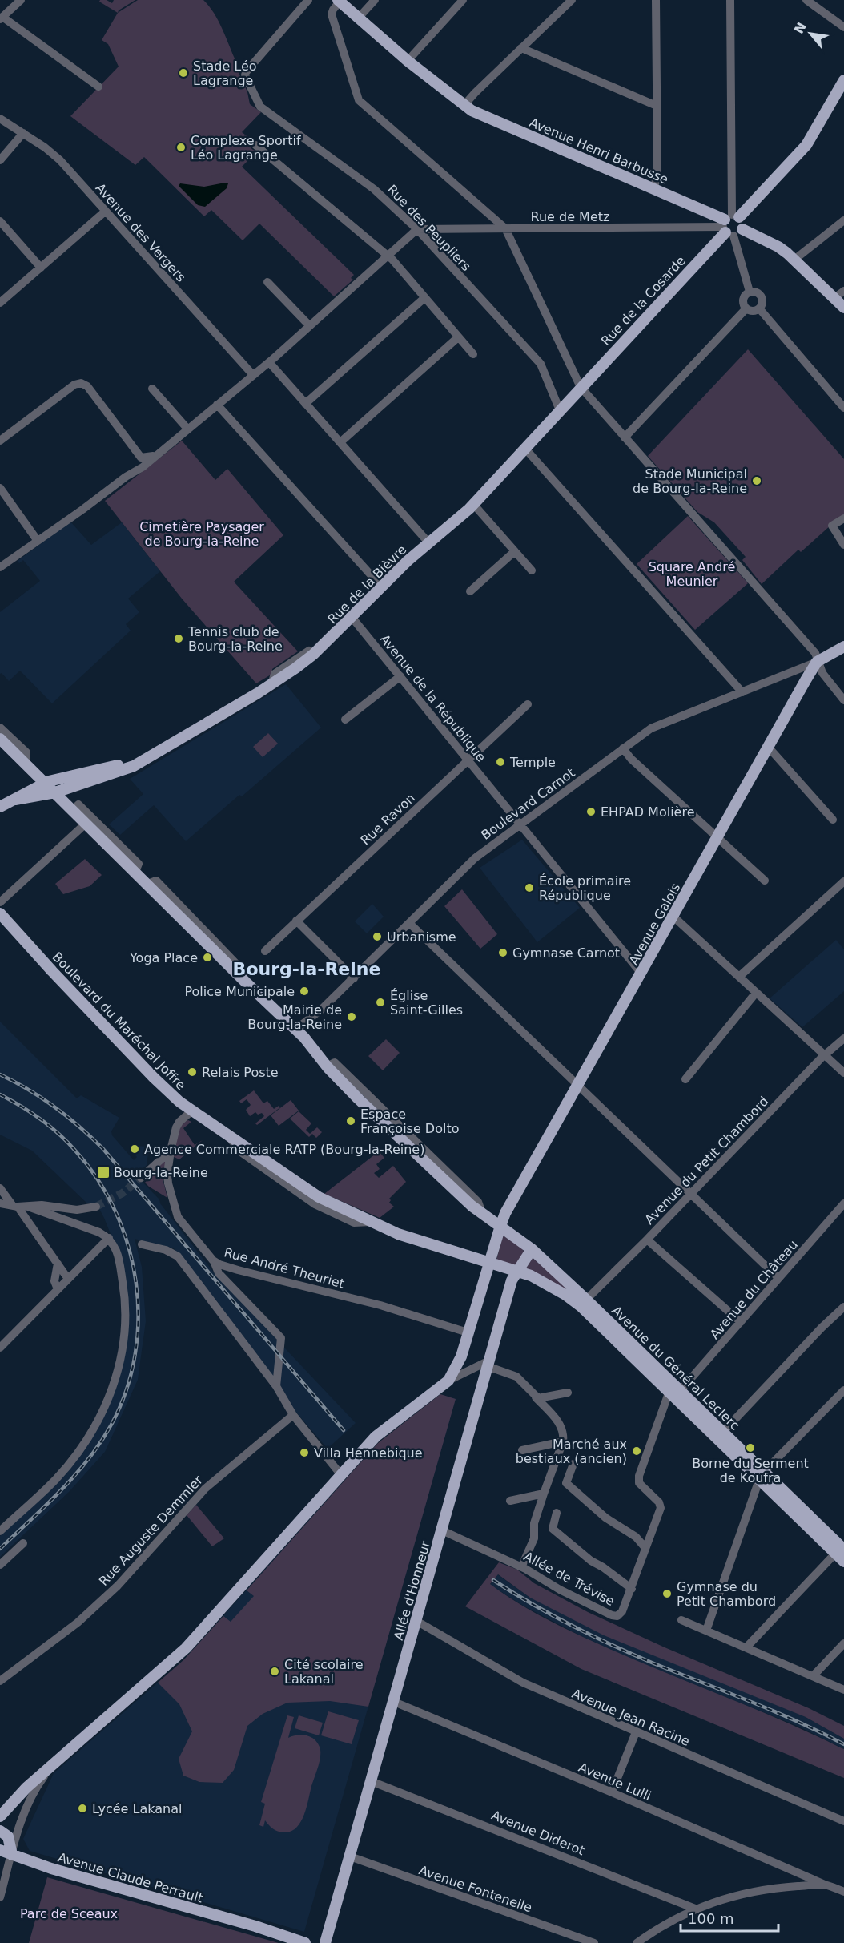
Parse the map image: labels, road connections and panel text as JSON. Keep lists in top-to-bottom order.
{
  "streets": {
    "main road": [
      "Avenue Henri Barbusse",
      "Rue de la Cosarde",
      "Rue de la Bièvre",
      "Avenue Galois",
      "Boulevard du Maréchal Joffre",
      "Avenue du Général Leclerc",
      "Allée d'Honneur",
      "Avenue Claude Perrault"
    ],
    "street": [
      "Rue de Metz",
      "Rue des Peupliers",
      "Avenue des Vergers",
      "Avenue de la République",
      "Boulevard Carnot",
      "Rue Ravon",
      "Avenue du Petit Chambord",
      "Rue André Theuriet",
      "Avenue du Château",
      "Rue Auguste Demmler",
      "Allée de Trévise",
      "Avenue Jean Racine",
      "Avenue Lulli",
      "Avenue Diderot",
      "Avenue Fontenelle"
    ]
  },
  "crossings": [
    ["Avenue Henri Barbusse", "Rue de Metz"],
    ["Avenue Henri Barbusse", "Rue de la Cosarde"],
    ["Rue de Metz", "Rue des Peupliers"],
    ["Rue de Metz", "Rue de la Cosarde"],
    ["Rue des Peupliers", "Rue de la Bièvre"],
    ["Rue de la Cosarde", "Rue de la Bièvre"],
    ["Rue de la Bièvre", "Avenue de la République"],
    ["Rue de la Bièvre", "Avenue du Général Leclerc"],
    ["Avenue de la République", "Boulevard Carnot"],
    ["Avenue de la République", "Rue Ravon"],
    ["Avenue de la République", "Avenue Galois"],
    ["Boulevard Carnot", "Avenue Galois"],
    ["Boulevard Carnot", "Avenue du Général Leclerc"],
    ["Avenue Galois", "Boulevard du Maréchal Joffre"],
    ["Avenue Galois", "Rue André Theuriet"],
    ["Avenue Galois", "Avenue du Général Leclerc"],
    ["Boulevard du Maréchal Joffre", "Rue André Theuriet"],
    ["Boulevard du Maréchal Joffre", "Avenue du Général Leclerc"],
    ["Avenue du Petit Chambord", "Avenue du Général Leclerc"],
    ["Avenue du Château", "Avenue du Général Leclerc"],
    ["Avenue du Château", "Allée de Trévise"],
    ["Avenue du Général Leclerc", "Allée de Trévise"],
    ["Avenue du Général Leclerc", "Allée d'Honneur"],
    ["Allée de Trévise", "Allée d'Honneur"],
    ["Allée d'Honneur", "Avenue Jean Racine"],
    ["Allée d'Honneur", "Avenue Lulli"],
    ["Allée d'Honneur", "Avenue Diderot"],
    ["Allée d'Honneur", "Avenue Claude Perrault"],
    ["Allée d'Honneur", "Avenue Fontenelle"]
  ],
  "districts": ["Bourg-la-Reine"],
  "parks": ["Cimetière Paysager de Bourg-la-Reine", "Square André Meunier", "Parc de Sceaux"],
  "places": {
    "other": [
      "Stade Léo Lagrange",
      "Complexe Sportif Léo Lagrange",
      "Stade Municipal de Bourg-la-Reine",
      "Tennis club de Bourg-la-Reine",
      "Temple",
      "EHPAD Molière",
      "École primaire République",
      "Urbanisme",
      "Gymnase Carnot",
      "Yoga Place",
      "Police Municipale",
      "Église Saint-Gilles",
      "Mairie de Bourg-la-Reine",
      "Relais Poste",
      "Espace Françoise Dolto",
      "Agence Commerciale RATP (Bourg-la-Reine)",
      "Borne du Serment de Koufra",
      "Marché aux bestiaux (ancien)",
      "Villa Hennebique",
      "Gymnase du Petit Chambord",
      "Cité scolaire Lakanal",
      "Lycée Lakanal"
    ],
    "transit": ["Bourg-la-Reine"]
  },
  "scale_bar": "100 m",
  "north": "top left"
}
